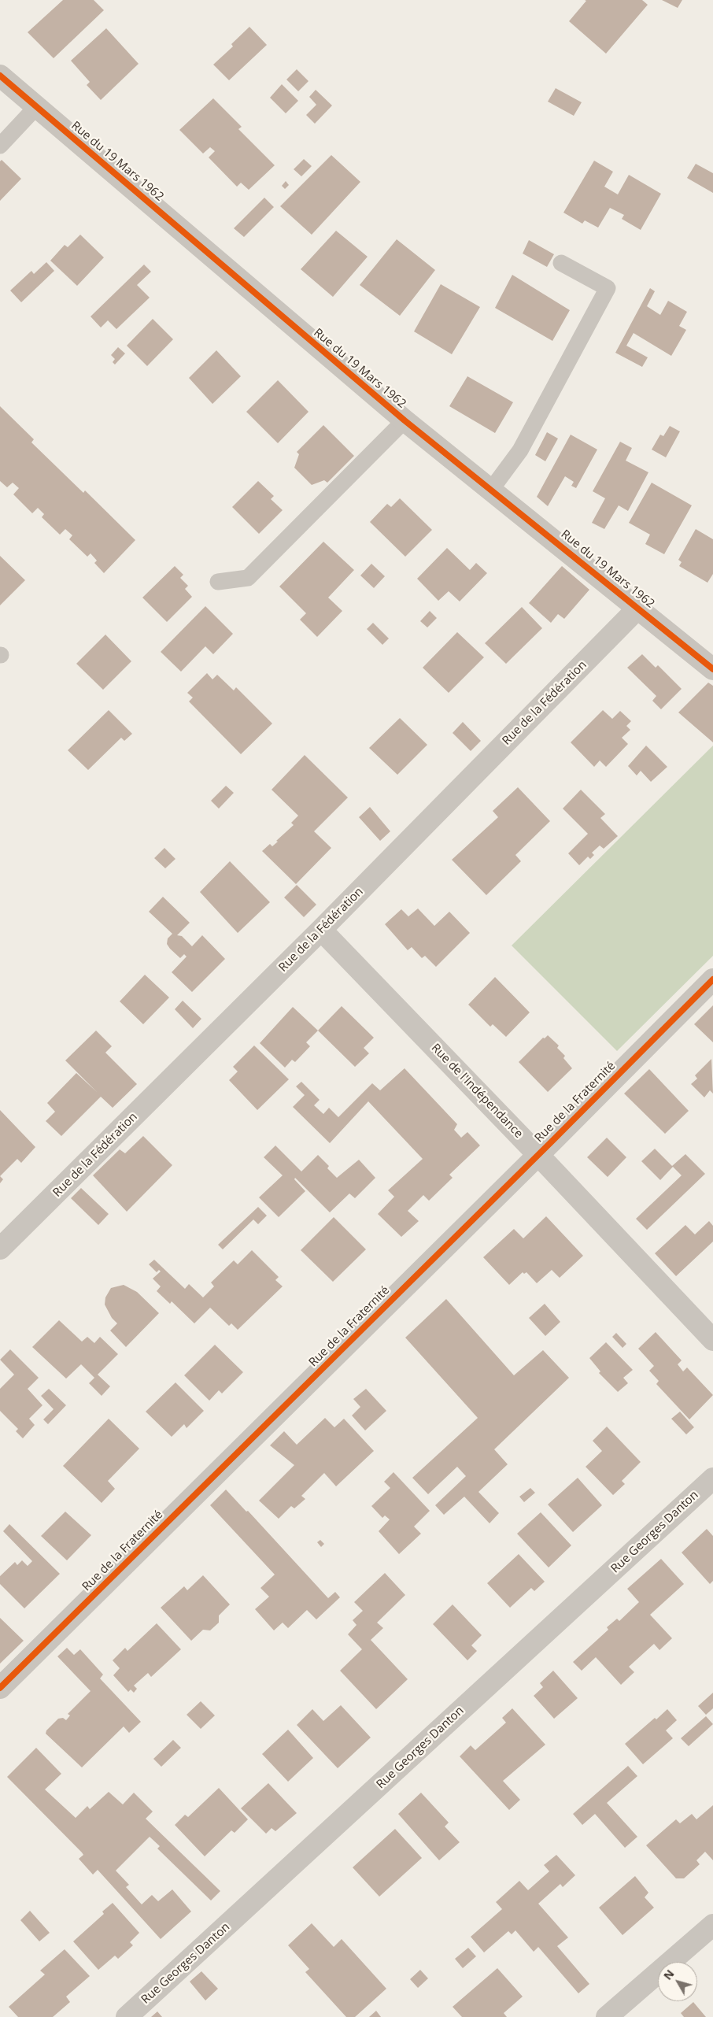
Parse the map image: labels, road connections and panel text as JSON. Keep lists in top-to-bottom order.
{
  "streets": {
    "street": [
      "Rue du 19 Mars 1962",
      "Rue de la Fédération",
      "Rue de l'Indépendance",
      "Rue de la Fraternité",
      "Rue Georges Danton"
    ]
  },
  "crossings": [
    ["Rue du 19 Mars 1962", "Rue de la Fédération"],
    ["Rue de la Fédération", "Rue de l'Indépendance"],
    ["Rue de l'Indépendance", "Rue de la Fraternité"]
  ],
  "north": "top left"
}
